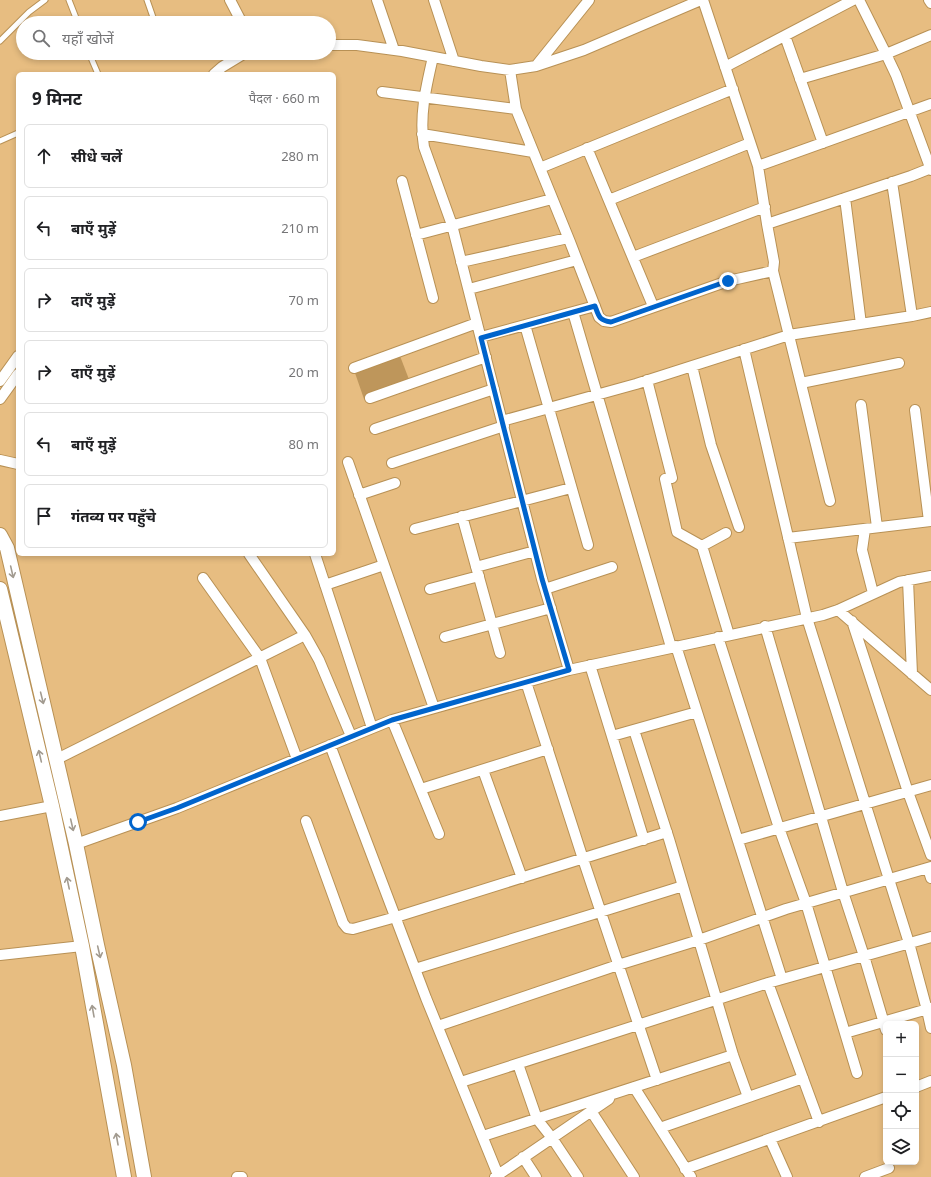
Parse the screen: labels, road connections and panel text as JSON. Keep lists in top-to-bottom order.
{
  "page": {
    "search": "यहाँ खोजें",
    "heading": ["9 मिनट", "पैदल · 660 m"],
    "list": [
      ["सीधे चलें", "280 m"],
      ["बाएँ मुड़ें", "210 m"],
      ["दाएँ मुड़ें", "70 m"],
      ["दाएँ मुड़ें", "20 m"],
      ["बाएँ मुड़ें", "80 m"],
      "गंतव्य पर पहुँचे"
    ],
    "map_buttons": ["+", "−"]
  }
}
